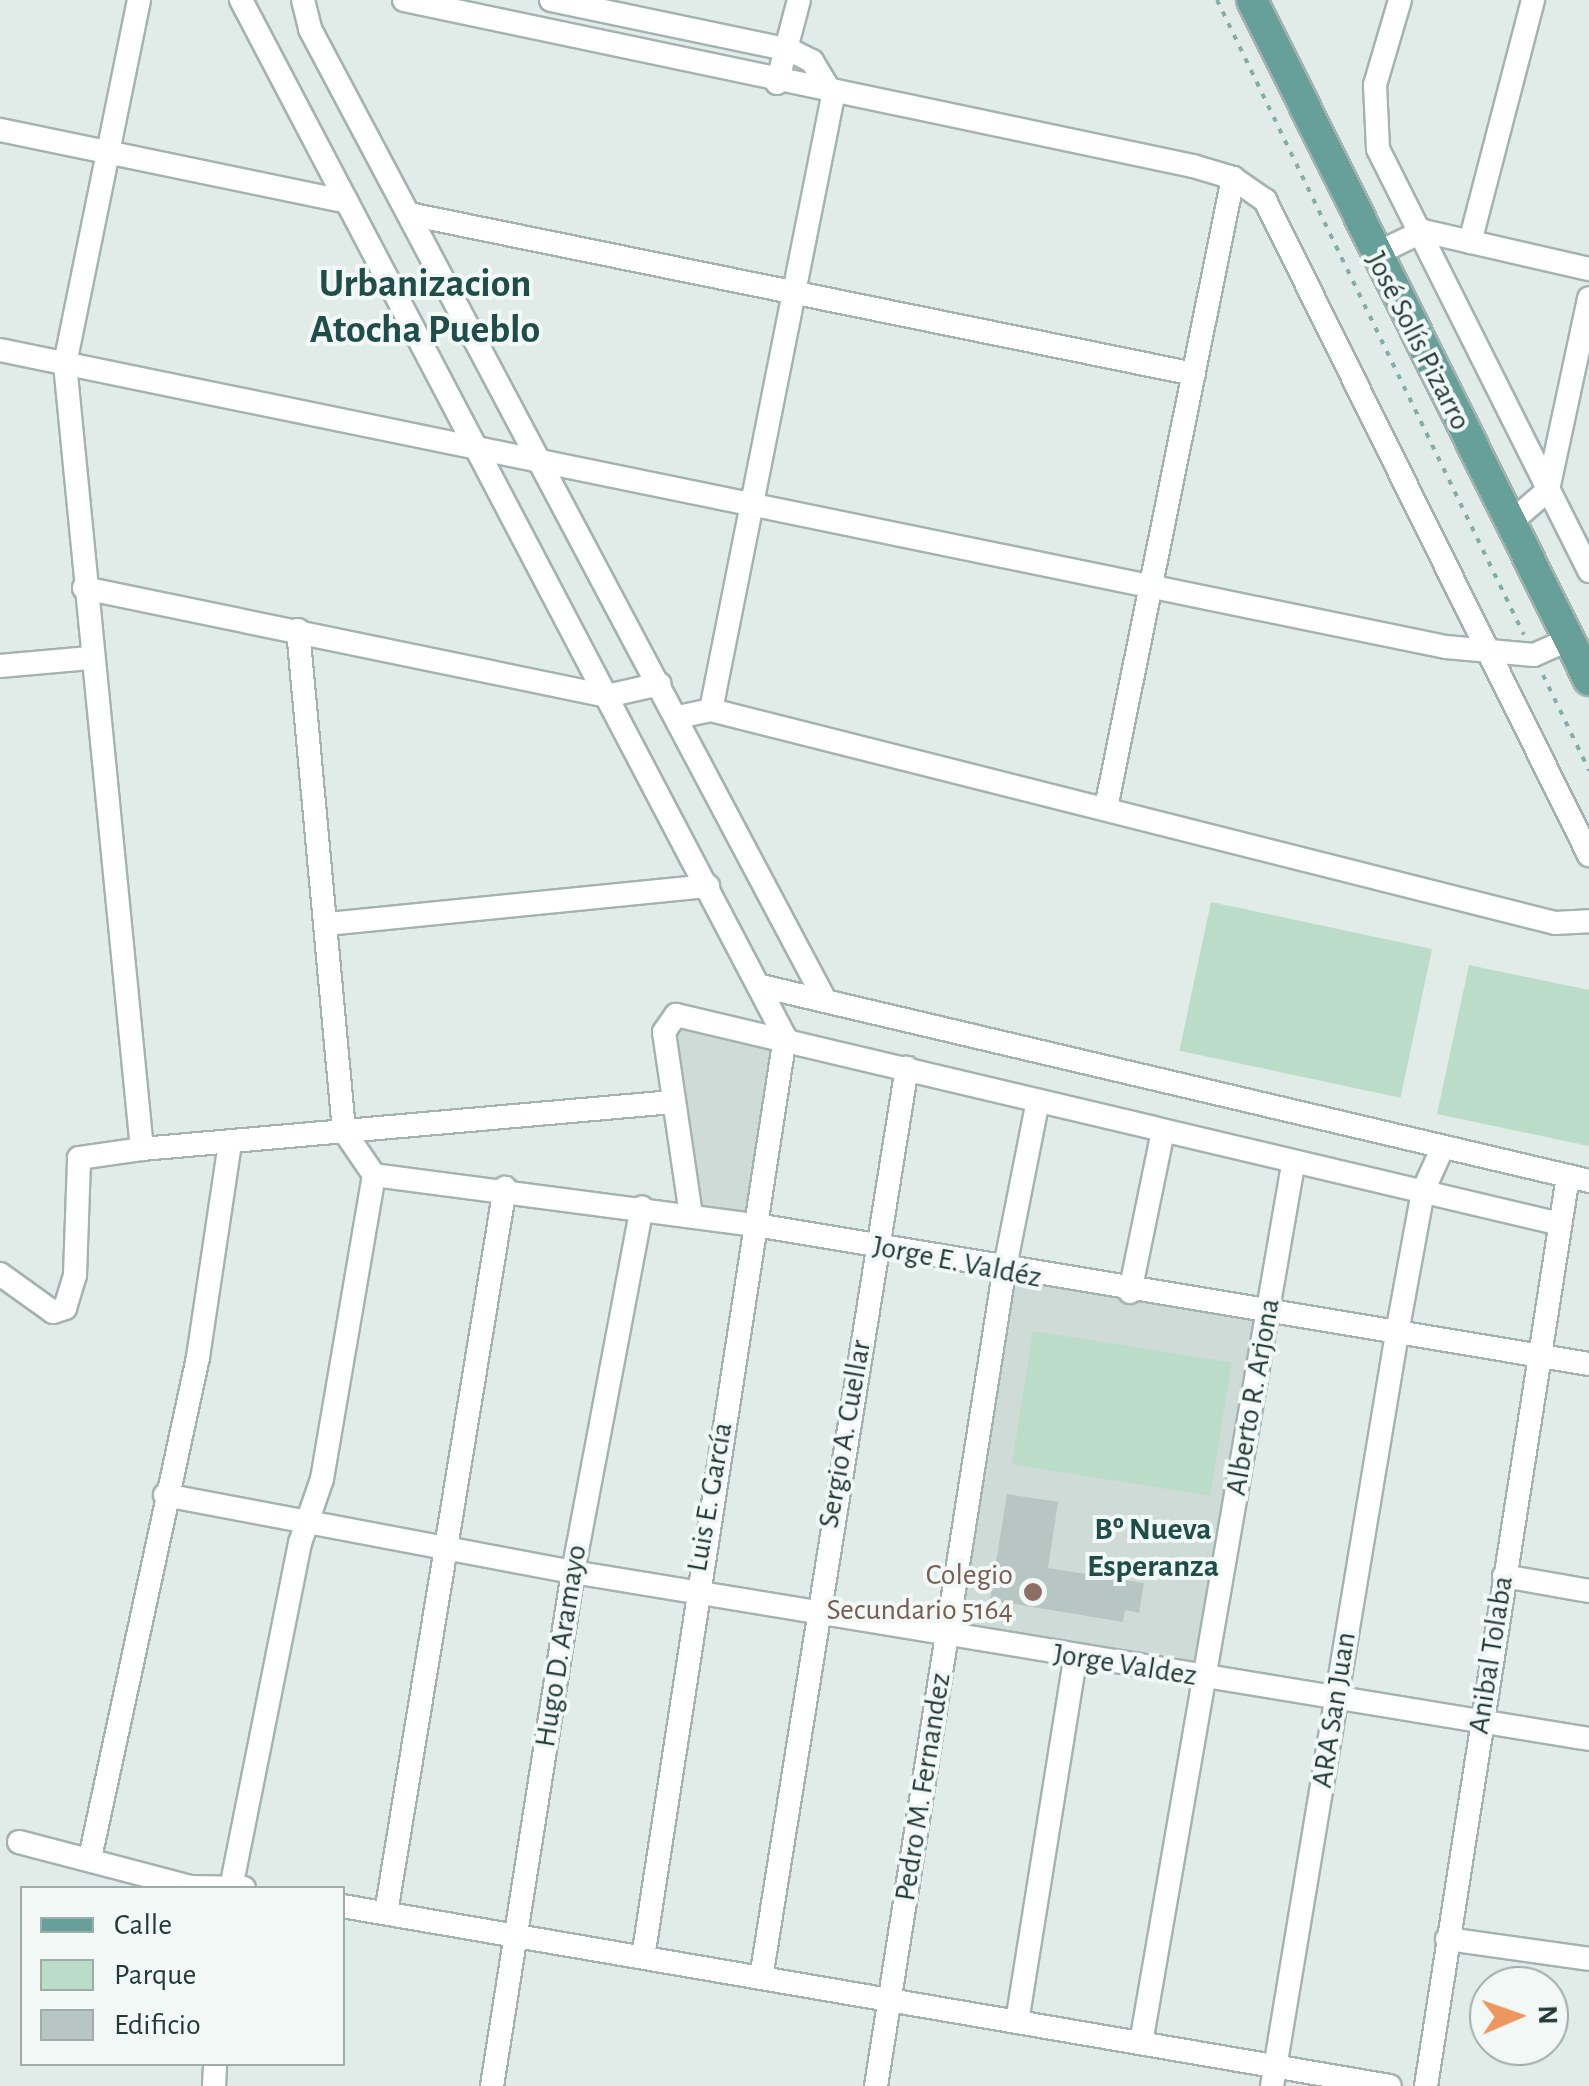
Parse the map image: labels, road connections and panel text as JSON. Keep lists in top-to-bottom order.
{
  "streets": {
    "main road": ["José Solís Pizarro"],
    "street": [
      "Jorge E. Valdéz",
      "Alberto R. Arjona",
      "Sergio A. Cuellar",
      "Luis E. García",
      "Hugo D. Aramayo",
      "Anibal Tolaba",
      "Jorge Valdez",
      "ARA San Juan",
      "Pedro M. Fernandez"
    ]
  },
  "crossings": [
    ["Jorge E. Valdéz", "Alberto R. Arjona"],
    ["Jorge E. Valdéz", "Sergio A. Cuellar"],
    ["Jorge E. Valdéz", "Luis E. García"],
    ["Jorge E. Valdéz", "Hugo D. Aramayo"],
    ["Jorge E. Valdéz", "Anibal Tolaba"],
    ["Jorge E. Valdéz", "ARA San Juan"],
    ["Jorge E. Valdéz", "Pedro M. Fernandez"],
    ["Alberto R. Arjona", "Jorge Valdez"],
    ["Sergio A. Cuellar", "Jorge Valdez"],
    ["Luis E. García", "Jorge Valdez"],
    ["Hugo D. Aramayo", "Jorge Valdez"],
    ["Anibal Tolaba", "Jorge Valdez"],
    ["Jorge Valdez", "ARA San Juan"],
    ["Jorge Valdez", "Pedro M. Fernandez"]
  ],
  "districts": ["Urbanizacion Atocha Pueblo", "Bº Nueva Esperanza"],
  "places": ["Colegio Secundario 5164"],
  "legend": ["Calle", "Parque", "Edificio"],
  "north": "right"
}
